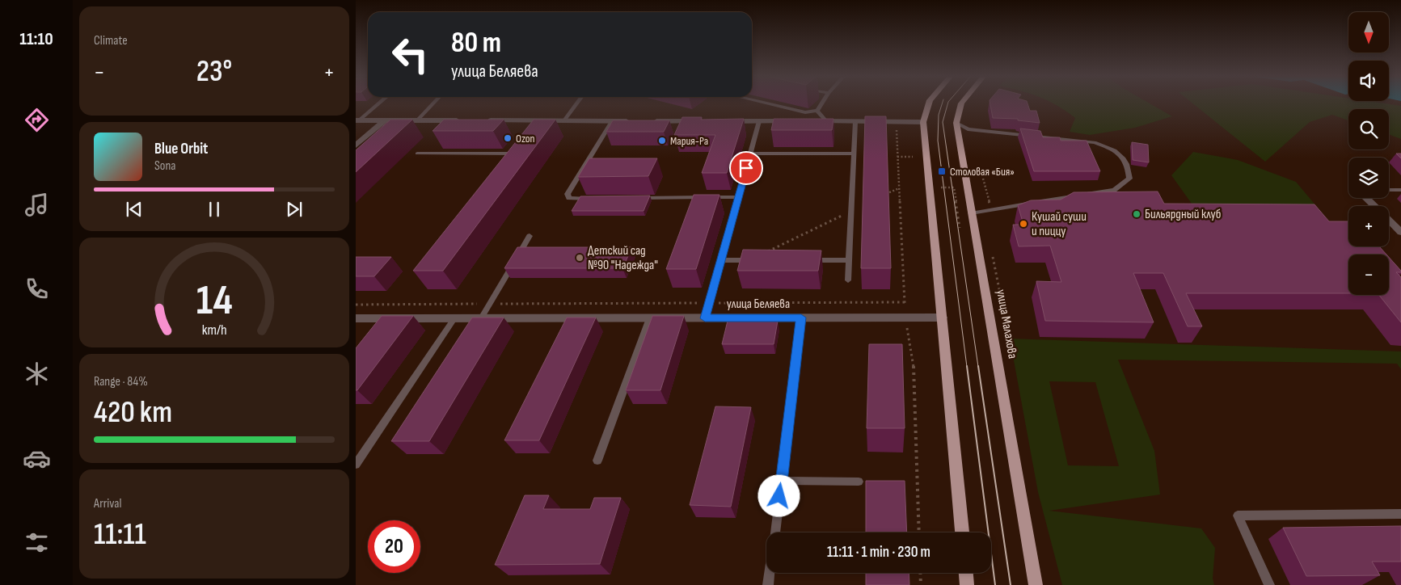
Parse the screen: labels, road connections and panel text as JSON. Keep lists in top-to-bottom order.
{
  "streets": {
    "main road": ["улица Малахова"],
    "street": ["улица Беляева"]
  },
  "places": {
    "other": [
      "Ozon",
      "Мария-Ра",
      "Бильярдный клуб",
      "Кушай суши и пиццу",
      "Детский сад №90 \"Надежда\""
    ],
    "transit": ["Столовая «Бия»"]
  },
  "north": "bottom",
  "page": {
    "tabs": "11:10",
    "tile": [
      "Climate",
      ["Range · 84%", "420 km"],
      ["Arrival", "11:11"]
    ],
    "map_buttons": ["+", "−"],
    "turn": ["80 m", "улица Беляева"],
    "heat": ["−", "23°", "+"],
    "song": ["Blue Orbit", "Sona"],
    "limit": "20",
    "trip": "11:11 · 1 min · 230 m",
    "gauge": ["14", "km/h"]
  }
}
